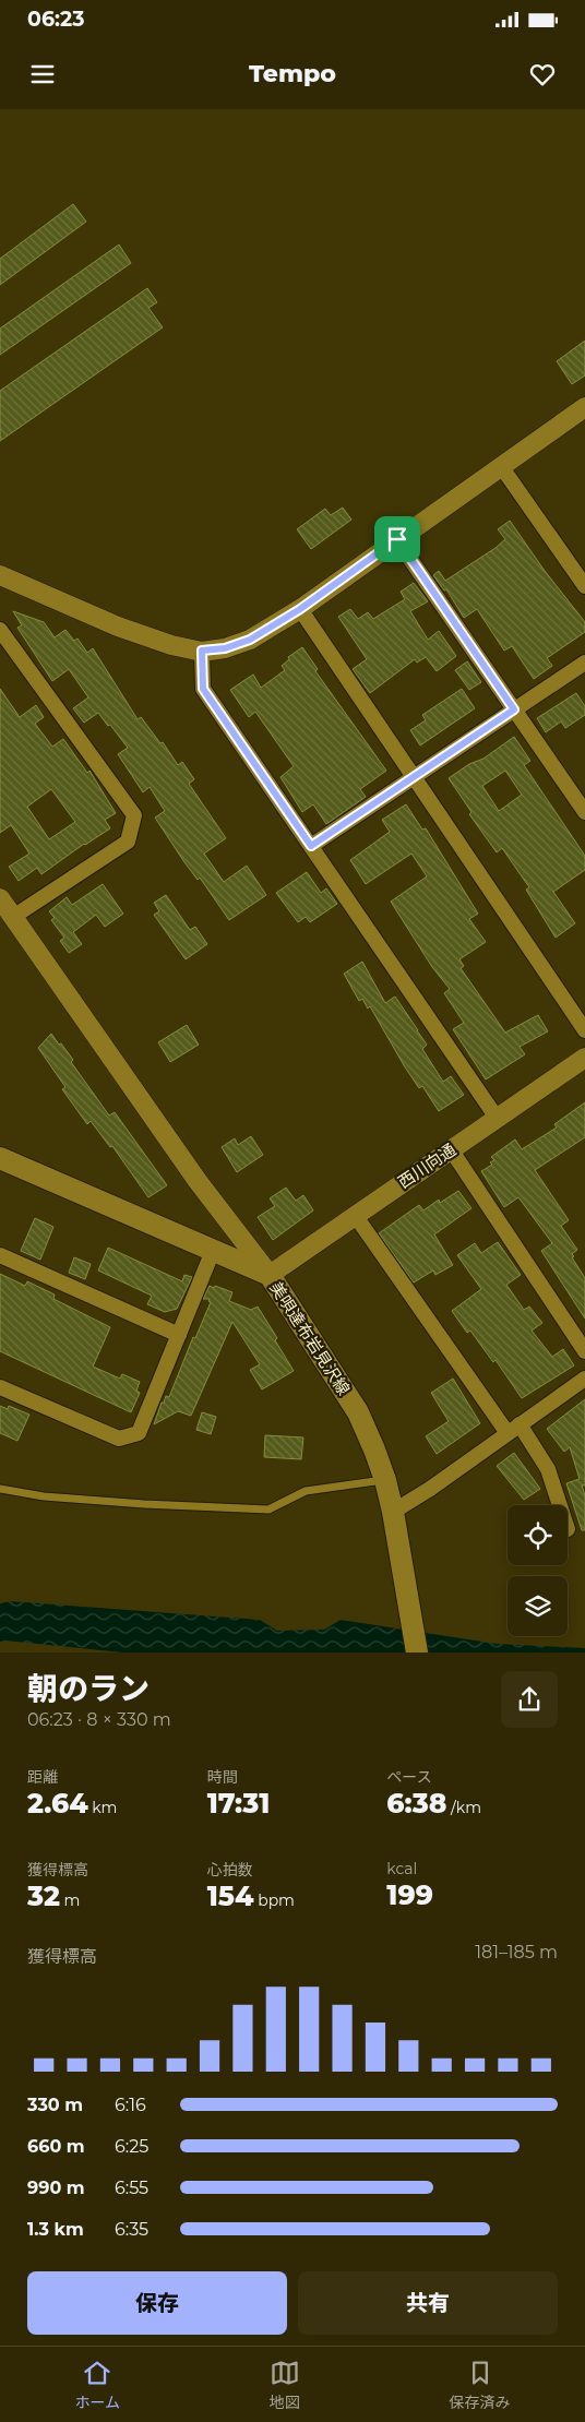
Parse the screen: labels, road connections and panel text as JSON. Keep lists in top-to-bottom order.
{
  "streets": {
    "main road": ["美唄達布岩見沢線"],
    "street": ["西川向通"]
  },
  "crossings": [
    ["西川向通", "美唄達布岩見沢線"]
  ],
  "page": {
    "status": "06:23",
    "header": "Tempo",
    "heading": ["朝のラン", "06:23 · 8 × 330 m"],
    "stats": [
      ["距離", "2.64 km"],
      ["時間", "17:31"],
      ["ペース", "6:38 /km"],
      ["獲得標高", "32 m"],
      ["心拍数", "154 bpm"],
      ["kcal", "199"]
    ],
    "chart": ["獲得標高", "181–185 m"],
    "list": [
      {
        "name": "330 m",
        "note": "6:16"
      },
      {
        "name": "660 m",
        "note": "6:25"
      },
      {
        "name": "990 m",
        "note": "6:55"
      },
      {
        "name": "1.3 km",
        "note": "6:35"
      }
    ],
    "buttons": ["保存", "共有"],
    "tabs": ["ホーム", "地図", "保存済み"]
  }
}
